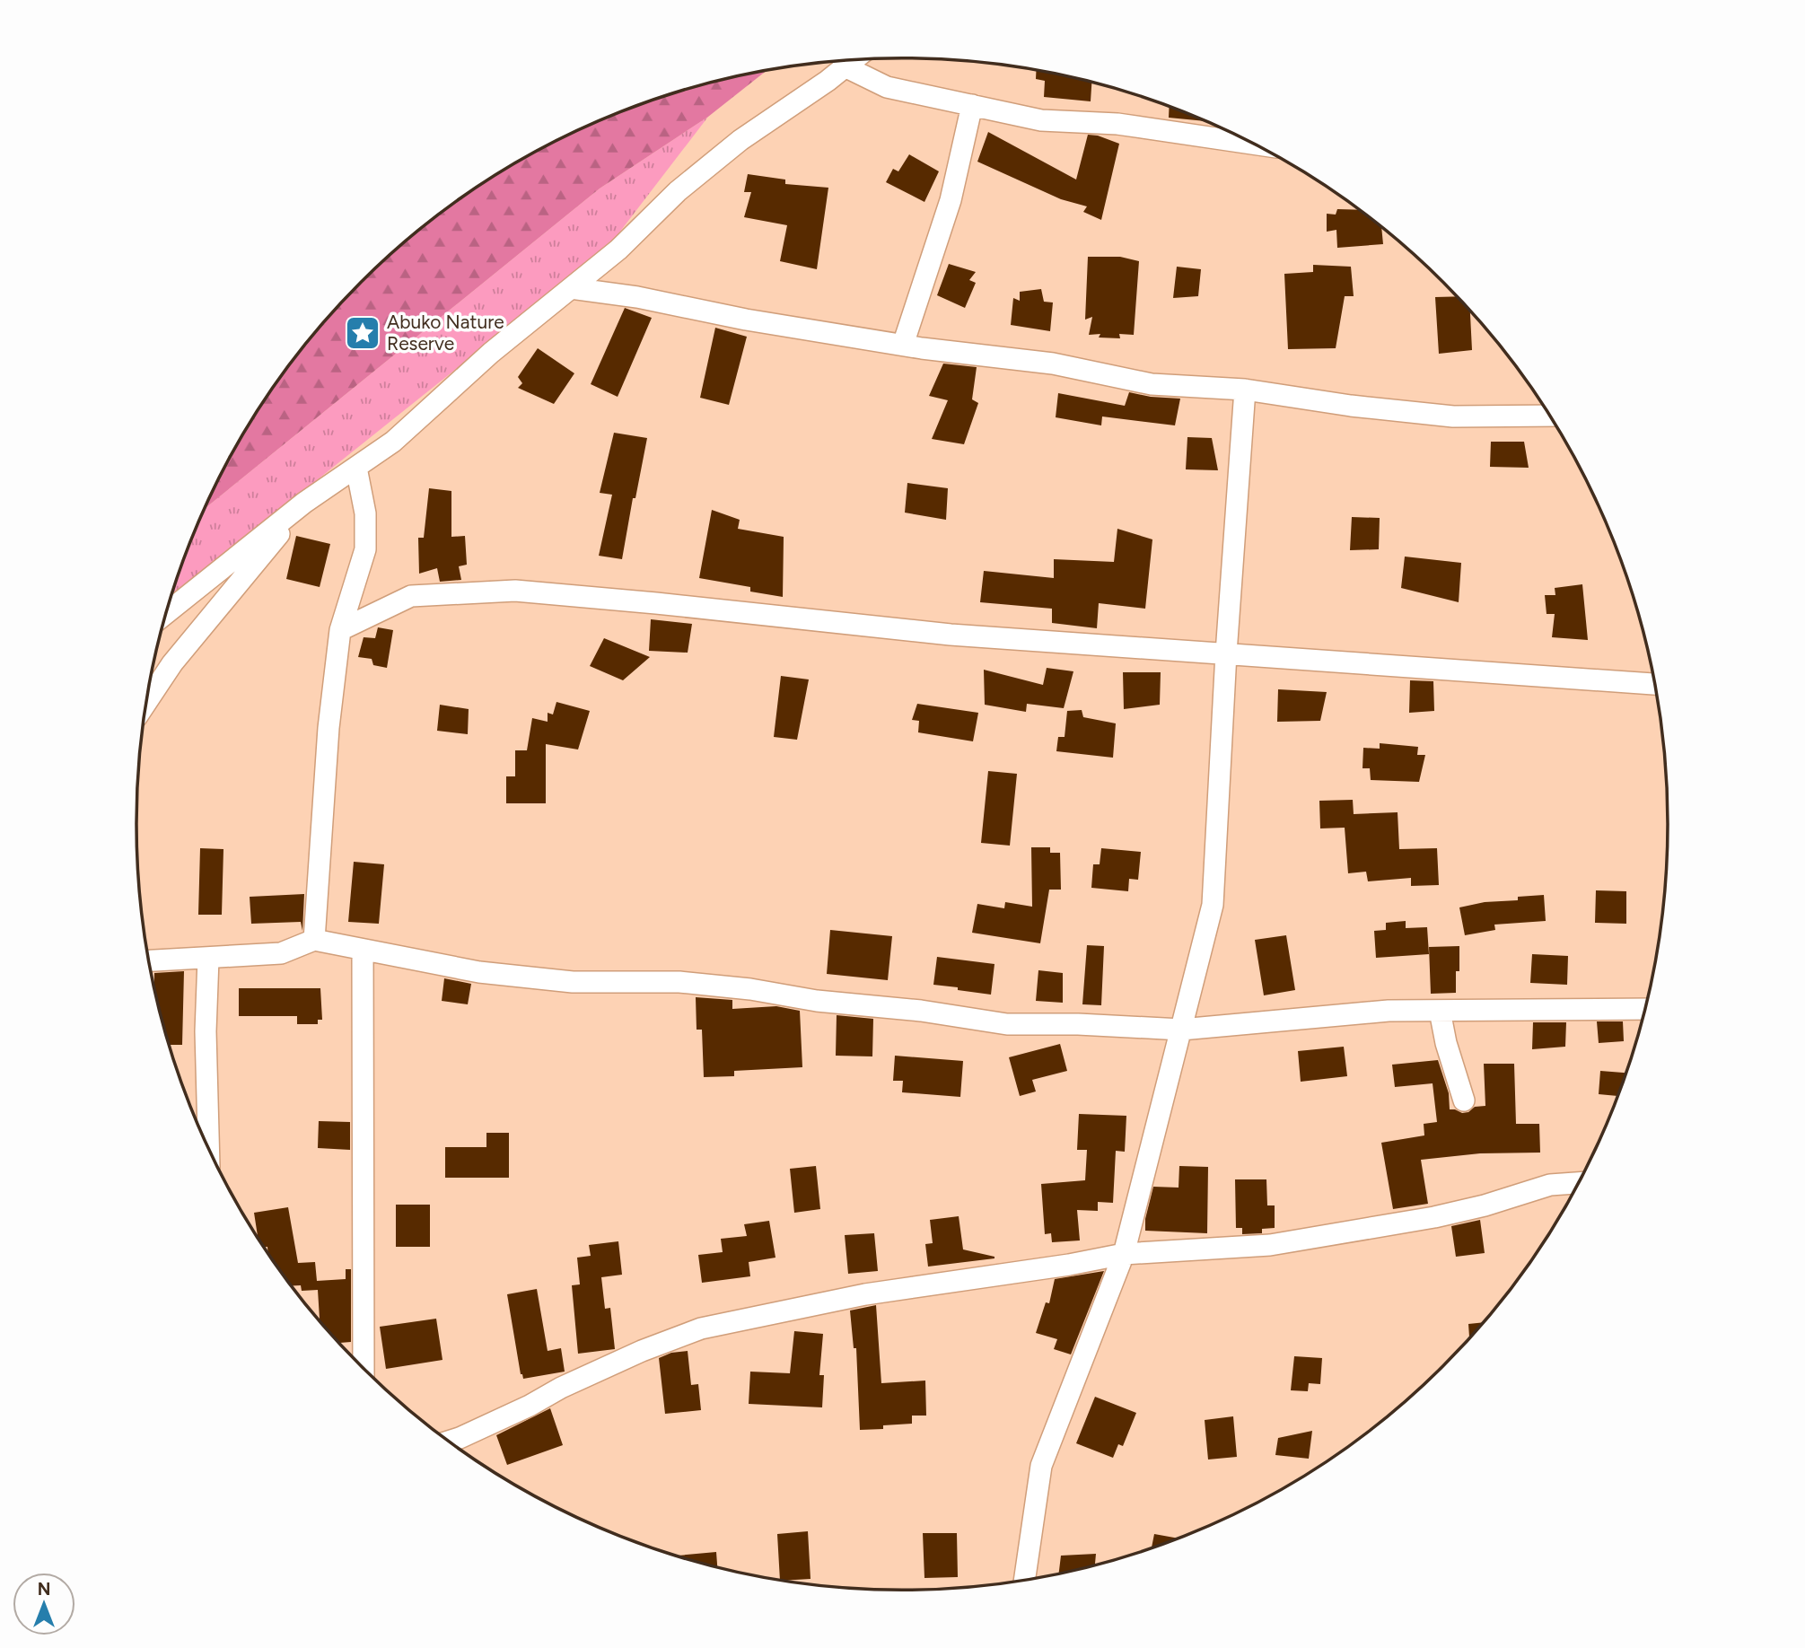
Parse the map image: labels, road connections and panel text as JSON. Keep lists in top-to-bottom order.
{
  "places": {
    "place": ["Abuko Nature Reserve"]
  },
  "north": "top"
}
